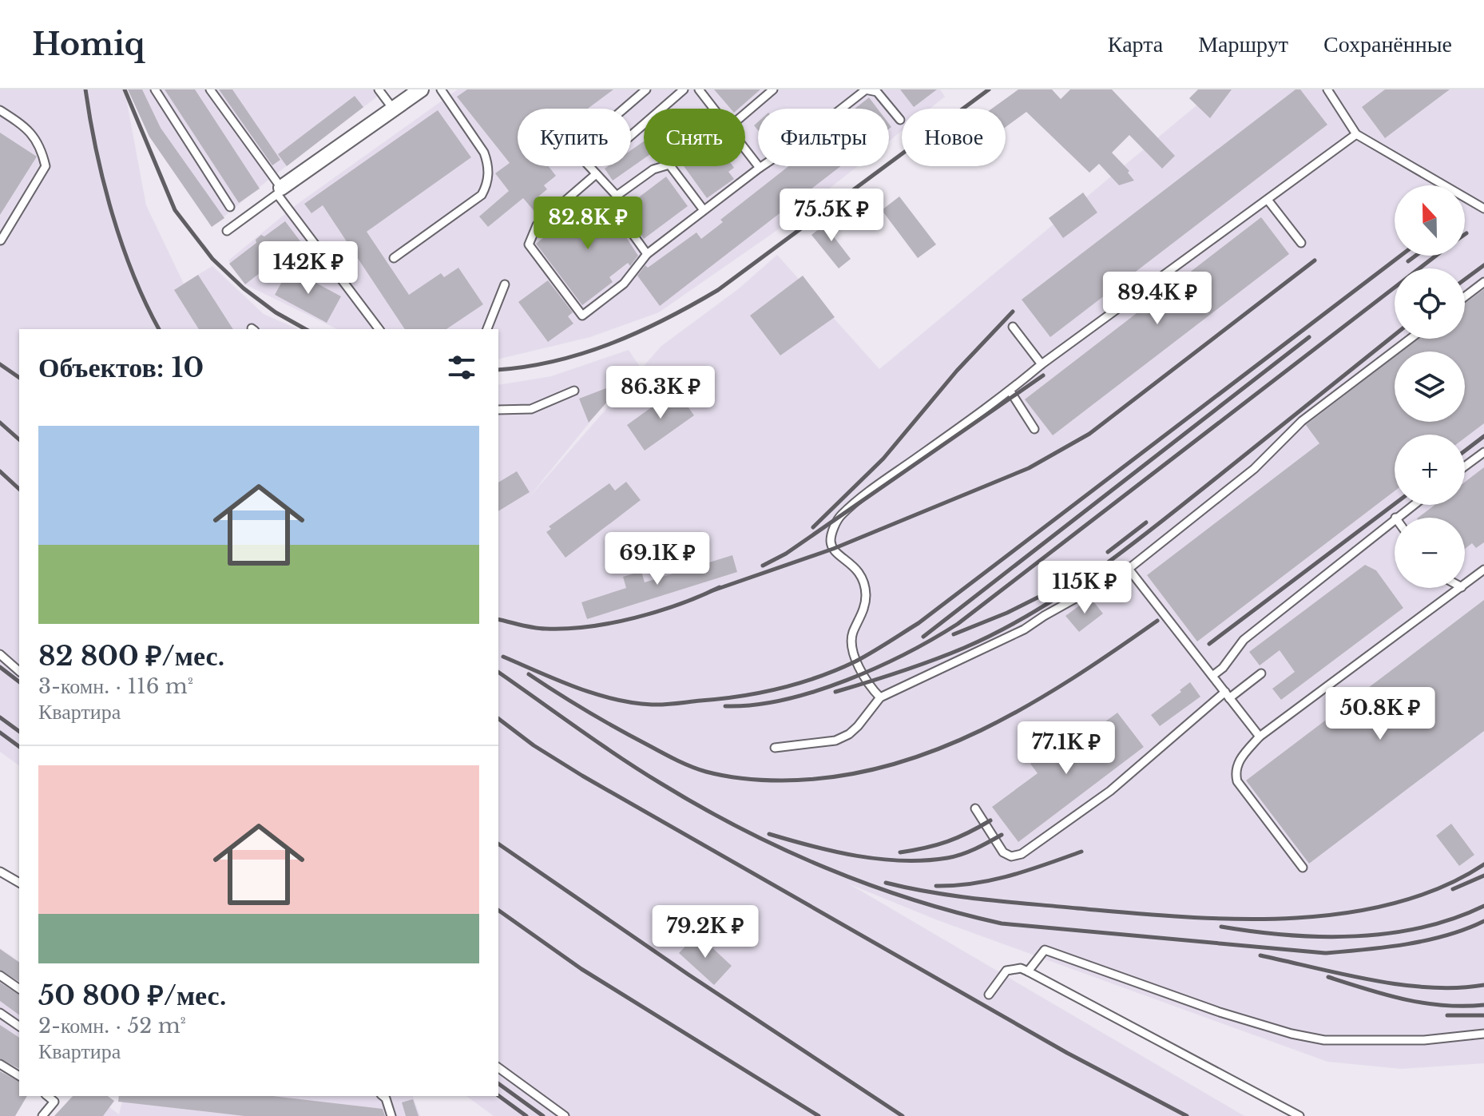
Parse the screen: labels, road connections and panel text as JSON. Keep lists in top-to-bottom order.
{
  "north": "top",
  "page": {
    "header": "Homiq",
    "nav": ["Карта", "Маршрут", "Сохранённые"],
    "chip": [
      "Купить",
      "Снять",
      "Фильтры",
      "Новое"
    ],
    "map_buttons": ["+", "−"],
    "price": [
      "75.5K ₽",
      "82.8K ₽",
      "142K ₽",
      "89.4K ₽",
      "86.3K ₽",
      "69.1K ₽",
      "115K ₽",
      "50.8K ₽",
      "77.1K ₽",
      "79.2K ₽"
    ],
    "heading": "Объектов: 10",
    "list": [
      {
        "name": "82 800 ₽/мес.",
        "note": "3-комн. · 116 m² · Квартира"
      },
      {
        "name": "50 800 ₽/мес.",
        "note": "2-комн. · 52 m² · Квартира"
      }
    ]
  }
}
